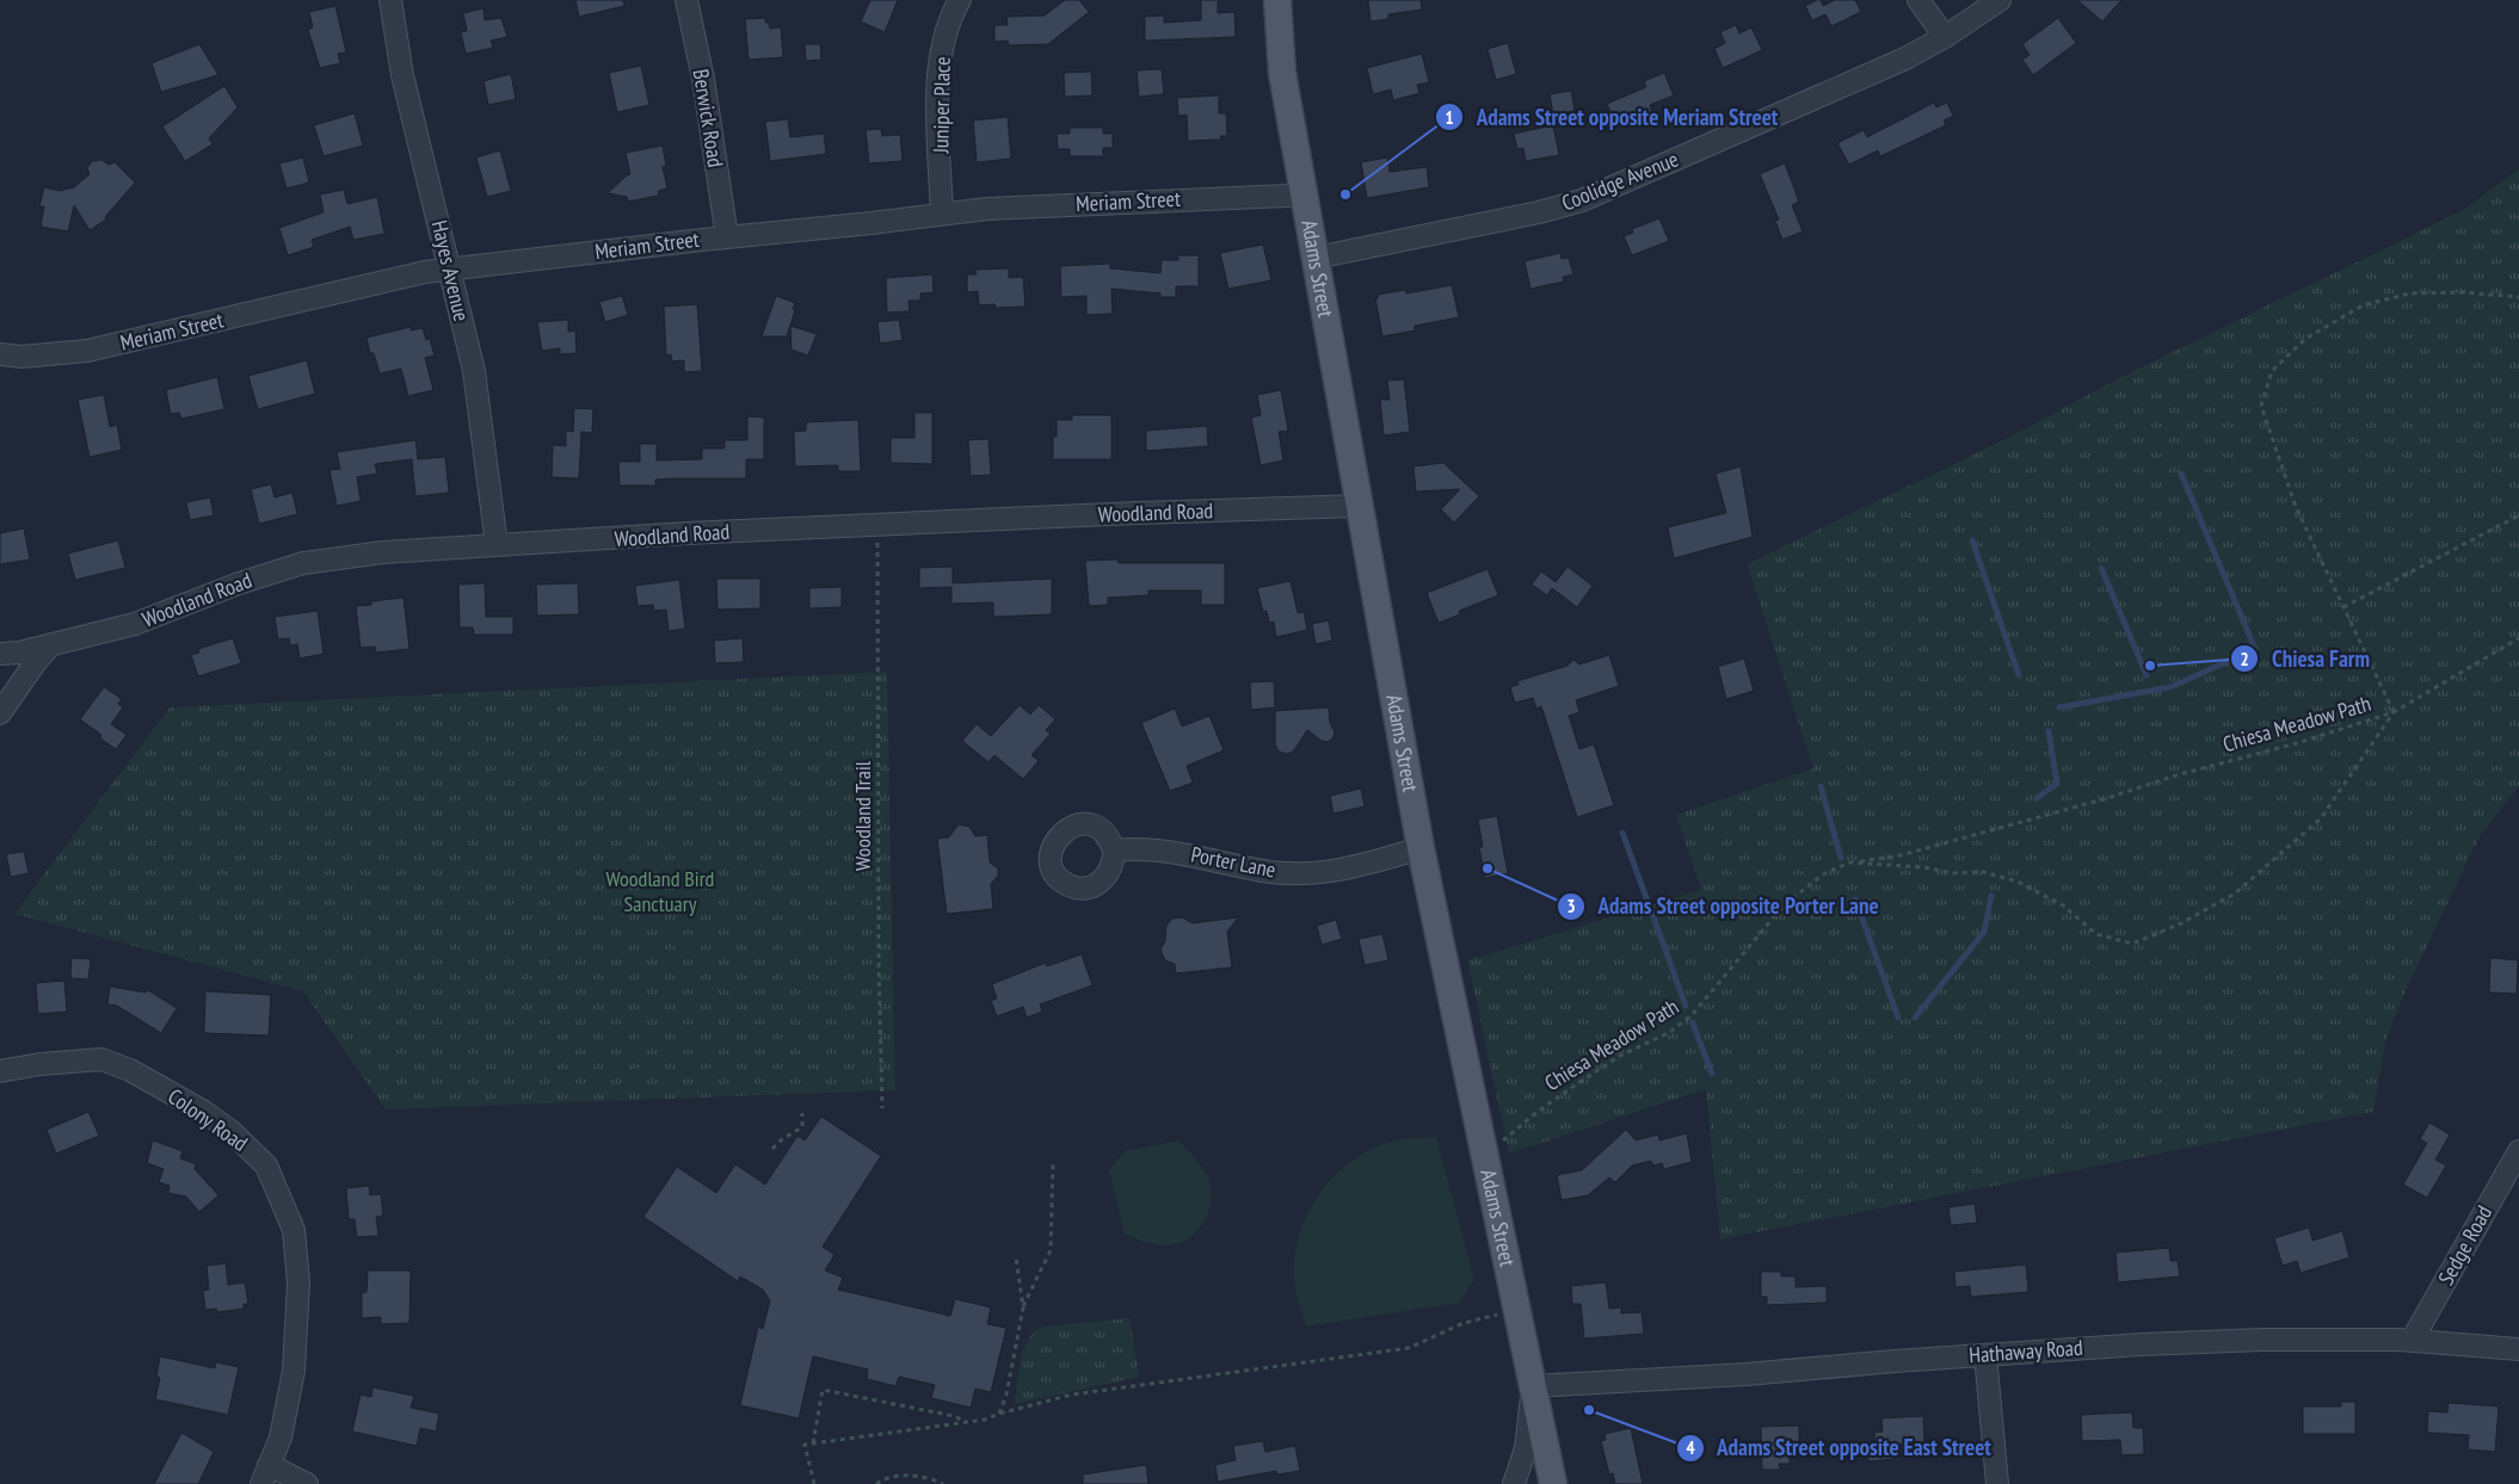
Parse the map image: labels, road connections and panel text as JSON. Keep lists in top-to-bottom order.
{
  "streets": {
    "main road": ["Adams Street"],
    "street": [
      "Juniper Place",
      "Berwick Road",
      "Coolidge Avenue",
      "Meriam Street",
      "Hayes Avenue",
      "Woodland Road",
      "Porter Lane",
      "Colony Road",
      "Sedge Road",
      "Hathaway Road"
    ],
    "path": ["Chiesa Meadow Path", "Woodland Trail"]
  },
  "crossings": [
    ["Juniper Place", "Meriam Street"],
    ["Berwick Road", "Meriam Street"],
    ["Coolidge Avenue", "Adams Street"],
    ["Meriam Street", "Adams Street"],
    ["Meriam Street", "Hayes Avenue"],
    ["Adams Street", "Woodland Road"],
    ["Adams Street", "Chiesa Meadow Path"],
    ["Adams Street", "Porter Lane"],
    ["Adams Street", "Hathaway Road"],
    ["Hayes Avenue", "Woodland Road"],
    ["Woodland Road", "Woodland Trail"],
    ["Sedge Road", "Hathaway Road"]
  ],
  "parks": ["Woodland Bird Sanctuary"],
  "places": [
    "Adams Street opposite Meriam Street",
    "Chiesa Farm",
    "Adams Street opposite Porter Lane",
    "Adams Street opposite East Street"
  ]
}
